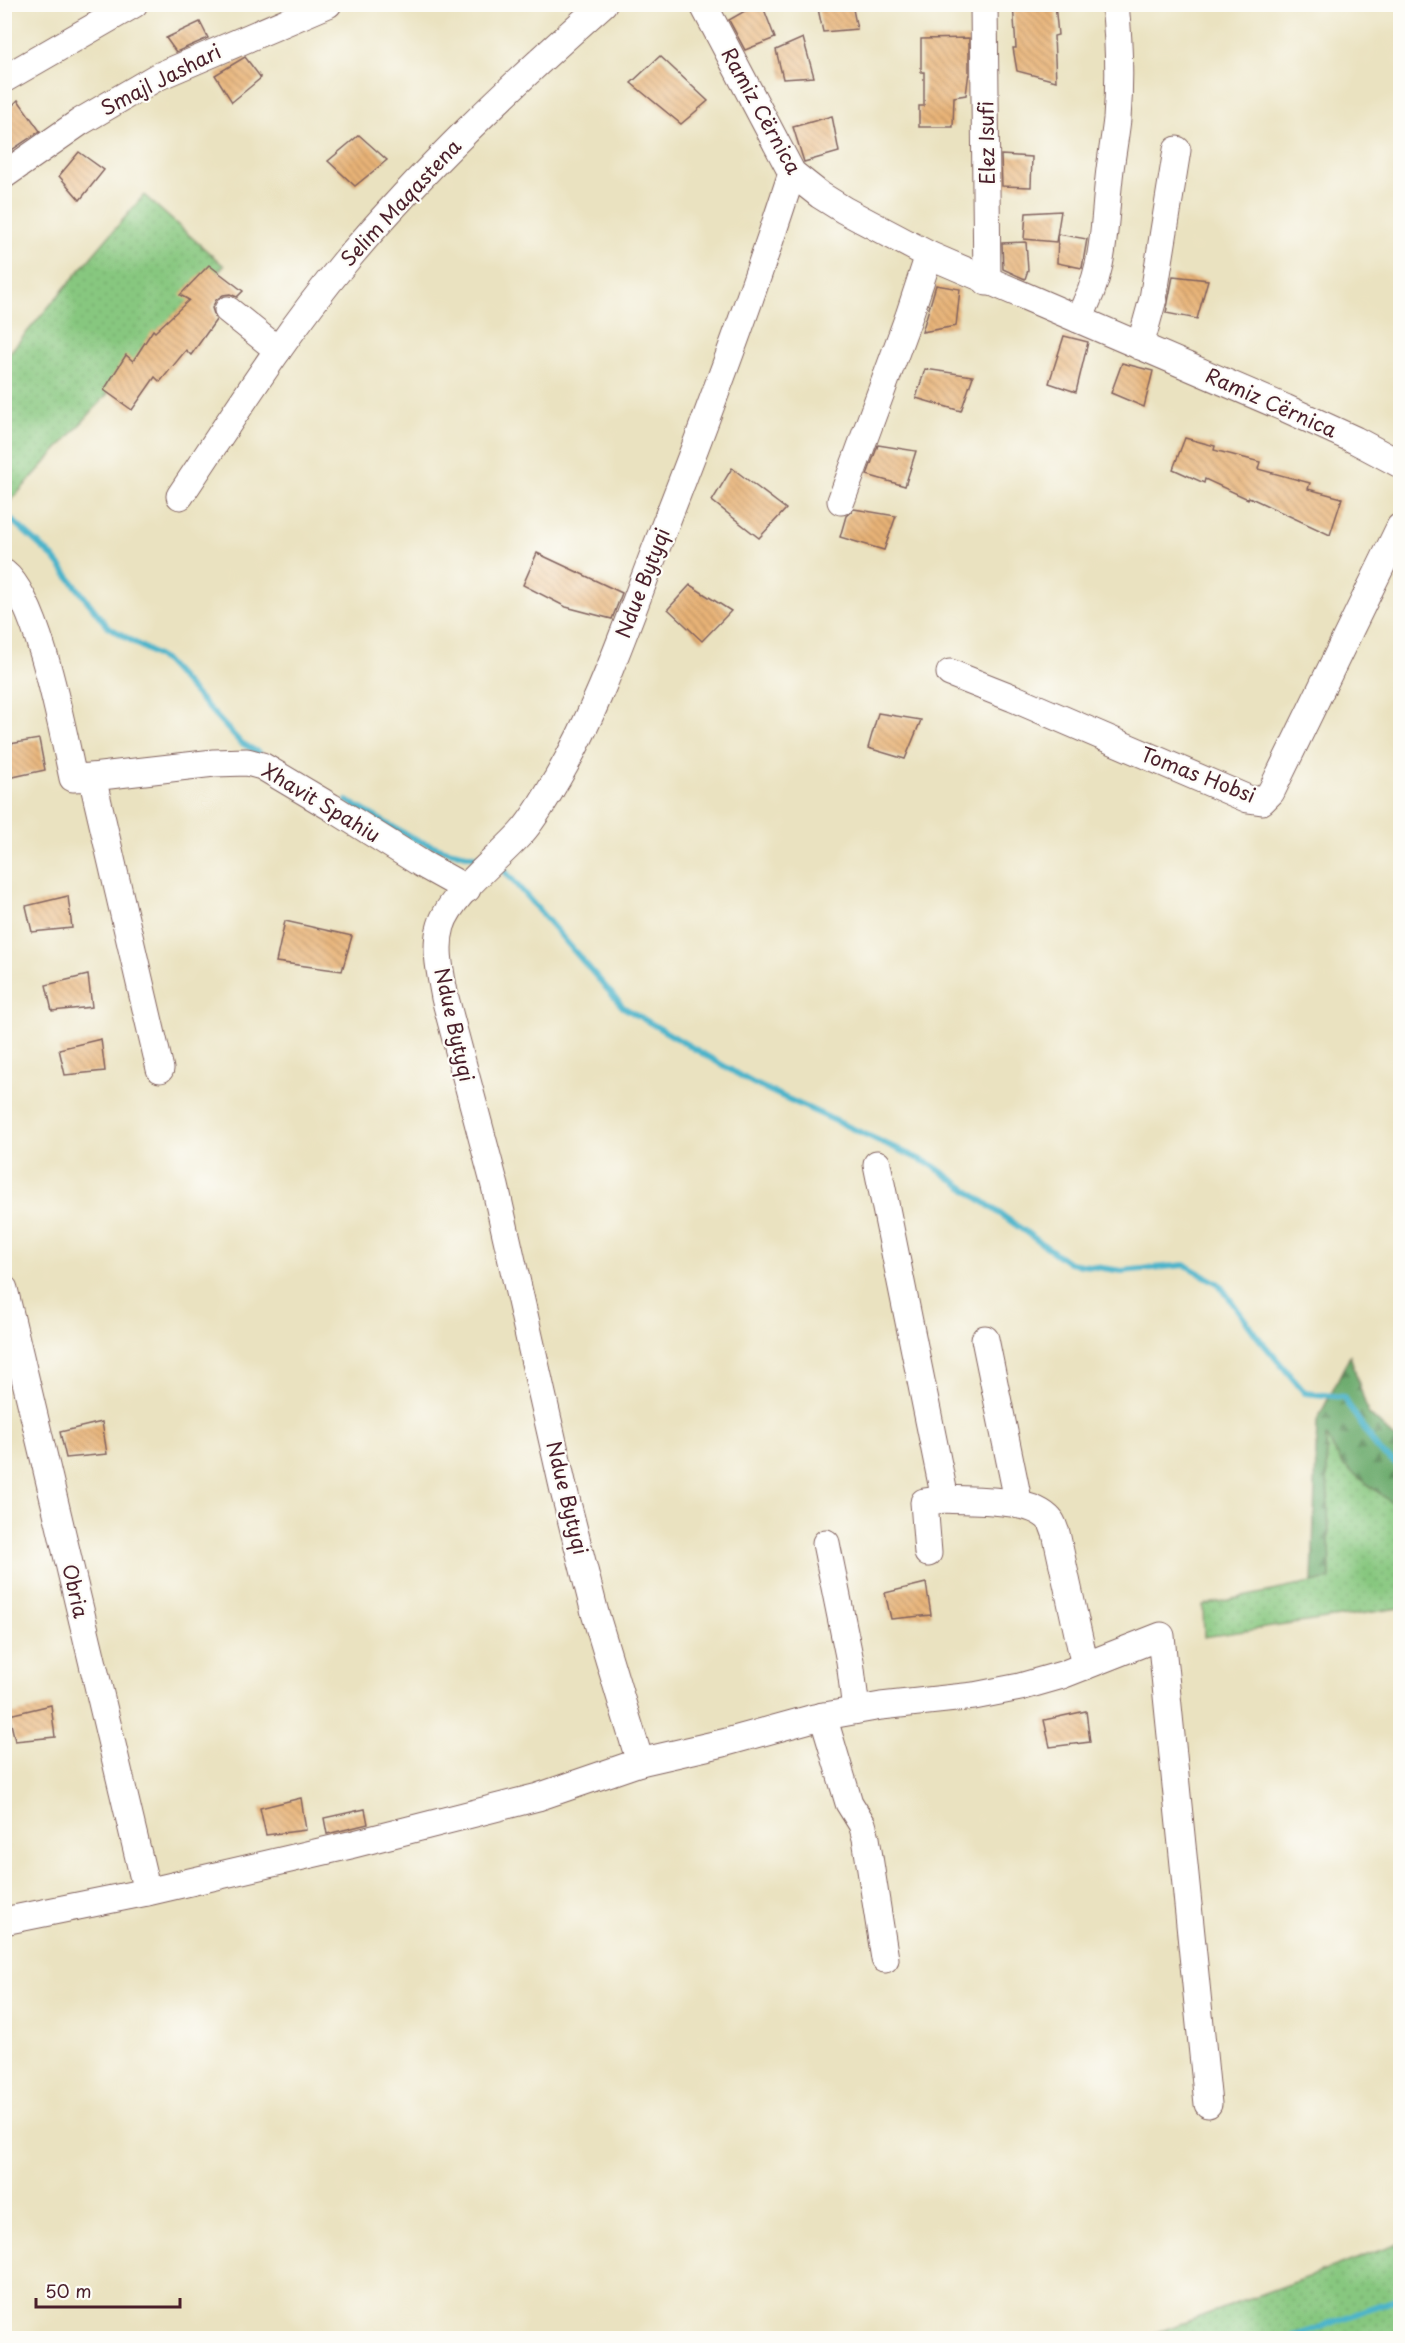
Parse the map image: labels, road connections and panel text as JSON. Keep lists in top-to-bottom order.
{
  "streets": {
    "street": [
      "Smajl Jashari",
      "Ramiz Cërnica",
      "Elez Isufi",
      "Selim Maqastena",
      "Ndue Bytyqi",
      "Tomas Hobsi",
      "Xhavit Spahiu",
      "Obria"
    ]
  },
  "crossings": [
    ["Ramiz Cërnica", "Elez Isufi"],
    ["Ramiz Cërnica", "Ndue Bytyqi"],
    ["Ndue Bytyqi", "Xhavit Spahiu"]
  ],
  "scale_bar": "50 m"
}
